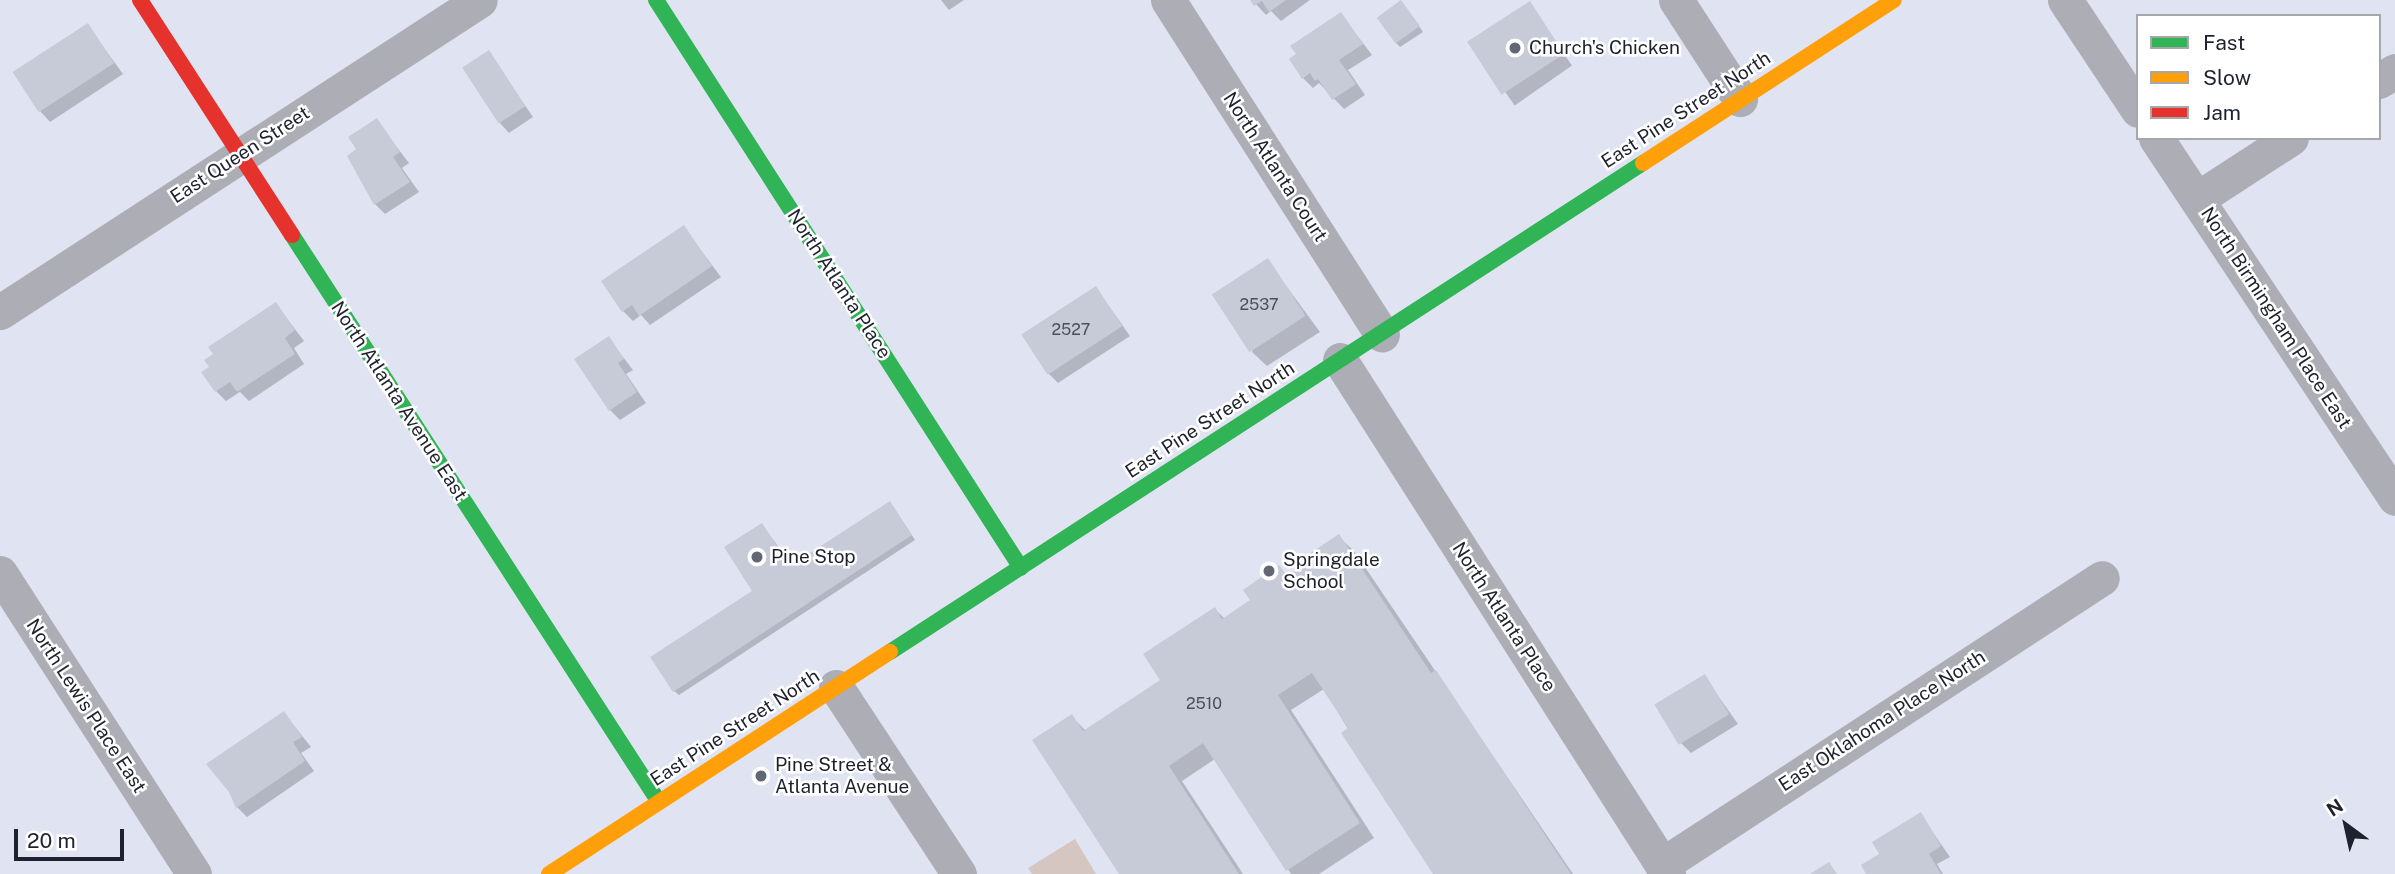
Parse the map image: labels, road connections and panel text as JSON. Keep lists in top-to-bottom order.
{
  "streets": {
    "street": [
      "East Pine Street North",
      "East Queen Street",
      "North Atlanta Court",
      "North Atlanta Place",
      "North Birmingham Place East",
      "North Atlanta Avenue East",
      "North Lewis Place East",
      "East Oklahoma Place North"
    ]
  },
  "crossings": [
    ["East Pine Street North", "North Atlanta Court"],
    ["East Pine Street North", "North Atlanta Place"],
    ["East Pine Street North", "North Atlanta Avenue East"],
    ["East Queen Street", "North Atlanta Avenue East"],
    ["North Atlanta Place", "East Oklahoma Place North"]
  ],
  "places": [
    "Church's Chicken",
    "Pine Stop",
    "Springdale School",
    "Pine Street & Atlanta Avenue"
  ],
  "house_numbers": ["2537", "2527", "2510"],
  "legend": ["Fast", "Slow", "Jam"],
  "scale_bar": "20 m",
  "north": "top left"
}
